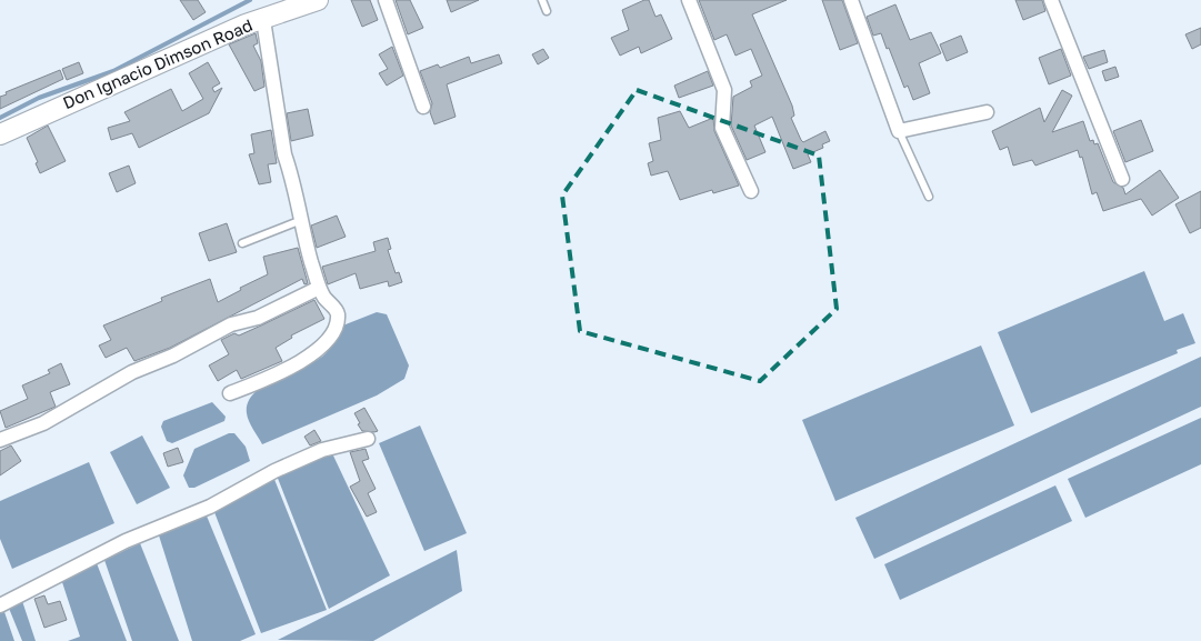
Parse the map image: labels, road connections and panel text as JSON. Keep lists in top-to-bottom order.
{
  "streets": {
    "street": ["Don Ignacio Dimson Road"]
  }
}
